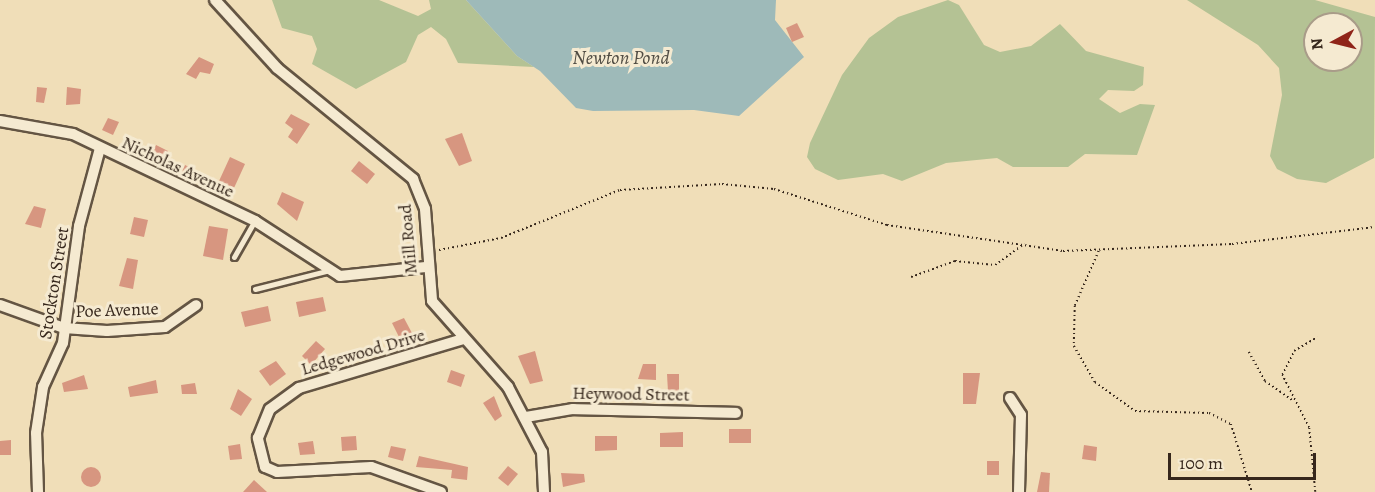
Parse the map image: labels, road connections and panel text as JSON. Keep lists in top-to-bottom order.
{
  "streets": {
    "street": [
      "Nicholas Avenue",
      "Mill Road",
      "Stockton Street",
      "Poe Avenue",
      "Ledgewood Drive",
      "Heywood Street"
    ]
  },
  "crossings": [
    ["Nicholas Avenue", "Stockton Street"],
    ["Mill Road", "Ledgewood Drive"],
    ["Mill Road", "Heywood Street"],
    ["Stockton Street", "Poe Avenue"]
  ],
  "water": ["Newton Pond"],
  "scale_bar": "100 m",
  "north": "left"
}
